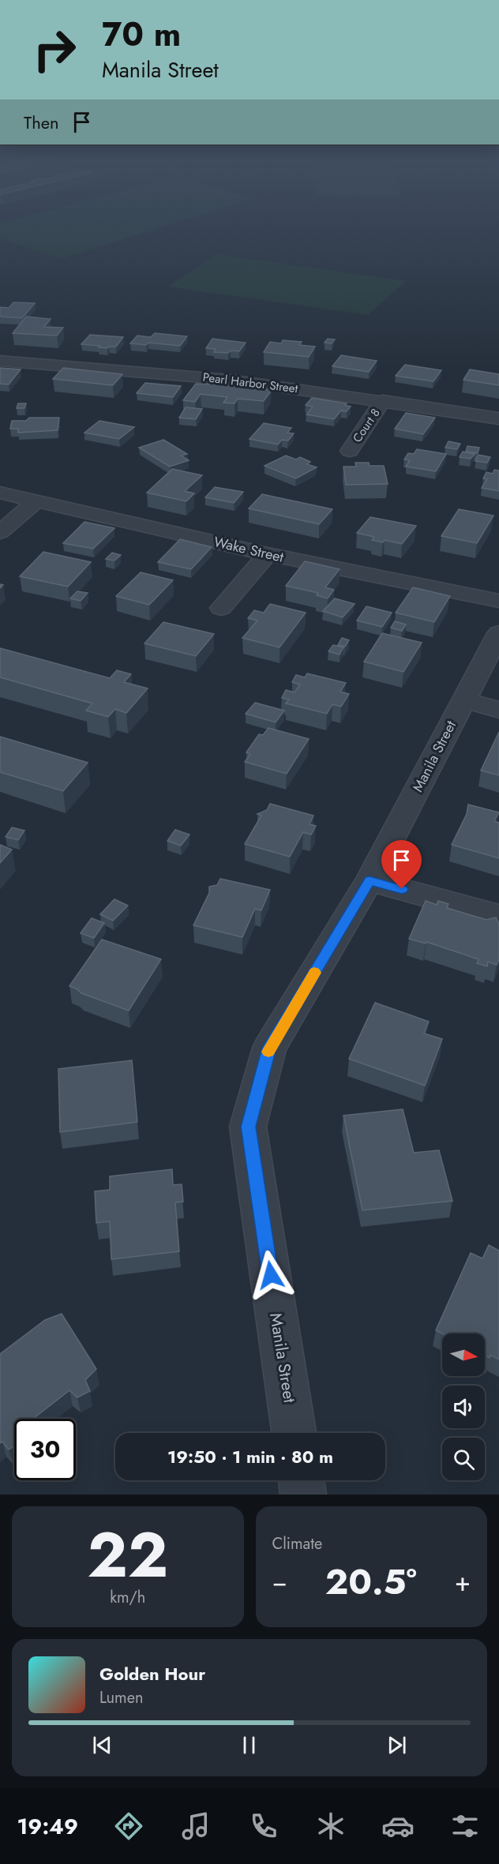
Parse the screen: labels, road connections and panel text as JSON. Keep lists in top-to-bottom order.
{
  "streets": {
    "street": [
      "Pearl Harbor Street",
      "Court 8",
      "Wake Street",
      "Manila Street"
    ]
  },
  "crossings": [
    ["Pearl Harbor Street", "Court 8"]
  ],
  "north": "right",
  "page": {
    "turn": ["70 m", "Manila Street"],
    "then": "Then",
    "limit": "30",
    "trip": "19:50 · 1 min · 80 m",
    "tile": [
      ["22", "km/h"],
      "Climate"
    ],
    "heat": ["−", "20.5°", "+"],
    "song": ["Golden Hour", "Lumen"],
    "tabs": "19:49"
  }
}
